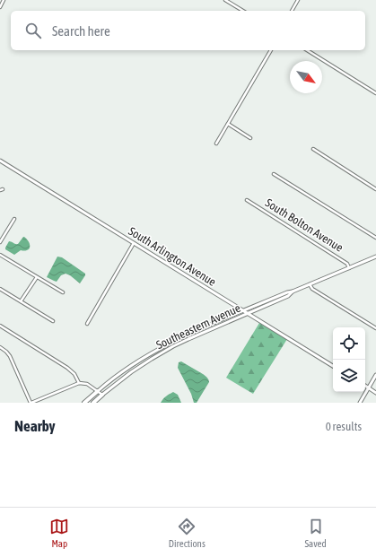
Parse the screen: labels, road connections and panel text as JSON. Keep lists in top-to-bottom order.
{
  "streets": {
    "main road": ["South Arlington Avenue", "Southeastern Avenue"],
    "street": ["South Bolton Avenue"]
  },
  "crossings": [
    ["South Bolton Avenue", "Southeastern Avenue"],
    ["South Arlington Avenue", "Southeastern Avenue"]
  ],
  "north": "bottom right",
  "page": {
    "search": "Search here",
    "heading": ["Nearby", "0 results"],
    "nav": ["Map", "Directions", "Saved"]
  }
}
